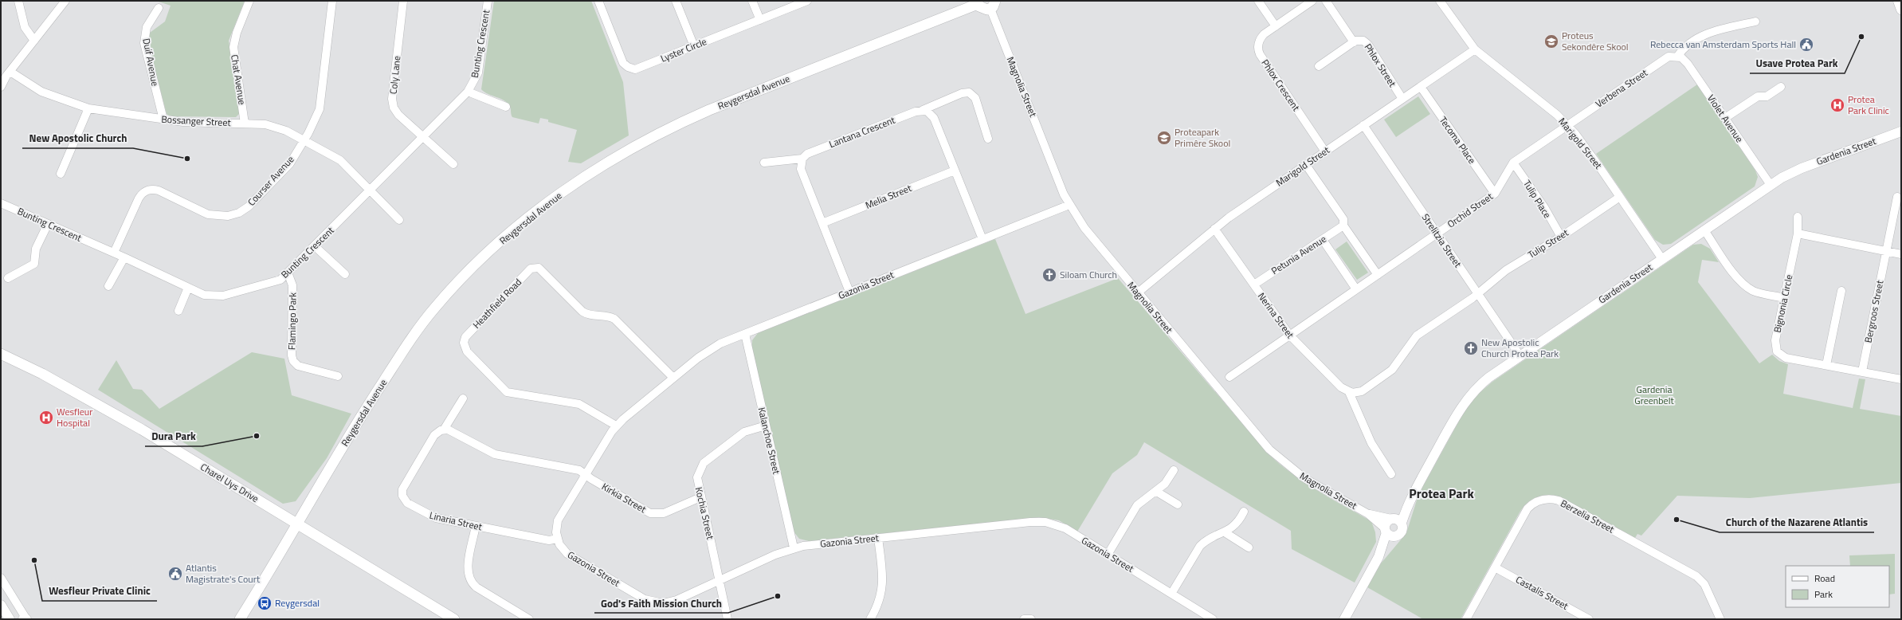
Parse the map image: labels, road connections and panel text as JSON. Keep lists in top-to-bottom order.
{
  "streets": {
    "main road": ["Reygersdal Avenue", "Charel Uys Drive"],
    "street": [
      "Bunting Crescent",
      "Lyster Circle",
      "Duif Avenue",
      "Phlox Street",
      "Coly Lane",
      "Chat Avenue",
      "Phlox Crescent",
      "Magnolia Street",
      "Verbena Street",
      "Violet Avenue",
      "Bossanger Street",
      "Lantana Crescent",
      "Tecoma Place",
      "Marigold Street",
      "Gardenia Street",
      "Courser Avenue",
      "Melia Street",
      "Tulip Place",
      "Orchid Street",
      "Strelitzia Street",
      "Tulip Street",
      "Petunia Avenue",
      "Gazonia Street",
      "Heathfield Road",
      "Bignonia Circle",
      "Bergroos Street",
      "Nerina Street",
      "Flamingo Park",
      "Kalanchoe Street",
      "Kirkia Street",
      "Kochia Street",
      "Berzelia Street",
      "Linaria Street",
      "Castalis Street"
    ]
  },
  "crossings": [
    ["Bunting Crescent", "Coly Lane"],
    ["Bunting Crescent", "Bossanger Street"],
    ["Bunting Crescent", "Courser Avenue"],
    ["Bunting Crescent", "Flamingo Park"],
    ["Duif Avenue", "Bossanger Street"],
    ["Phlox Street", "Marigold Street"],
    ["Chat Avenue", "Bossanger Street"],
    ["Phlox Crescent", "Marigold Street"],
    ["Magnolia Street", "Marigold Street"],
    ["Magnolia Street", "Gardenia Street"],
    ["Magnolia Street", "Gazonia Street"],
    ["Verbena Street", "Violet Avenue"],
    ["Verbena Street", "Marigold Street"],
    ["Verbena Street", "Orchid Street"],
    ["Reygersdal Avenue", "Charel Uys Drive"],
    ["Violet Avenue", "Gardenia Street"],
    ["Bossanger Street", "Courser Avenue"],
    ["Tecoma Place", "Marigold Street"],
    ["Tecoma Place", "Orchid Street"],
    ["Marigold Street", "Gardenia Street"],
    ["Marigold Street", "Orchid Street"],
    ["Marigold Street", "Strelitzia Street"],
    ["Marigold Street", "Tulip Street"],
    ["Marigold Street", "Nerina Street"],
    ["Gardenia Street", "Strelitzia Street"],
    ["Tulip Place", "Orchid Street"],
    ["Tulip Place", "Tulip Street"],
    ["Orchid Street", "Strelitzia Street"],
    ["Orchid Street", "Nerina Street"],
    ["Strelitzia Street", "Tulip Street"],
    ["Petunia Avenue", "Nerina Street"],
    ["Gazonia Street", "Heathfield Road"],
    ["Gazonia Street", "Kalanchoe Street"],
    ["Gazonia Street", "Kirkia Street"],
    ["Gazonia Street", "Kochia Street"],
    ["Gazonia Street", "Linaria Street"],
    ["Bignonia Circle", "Bergroos Street"],
    ["Kalanchoe Street", "Kochia Street"],
    ["Kirkia Street", "Kochia Street"],
    ["Berzelia Street", "Castalis Street"]
  ],
  "districts": ["Protea Park"],
  "parks": ["Gardenia Greenbelt"],
  "places": {
    "other": [
      "Usave Protea Park",
      "New Apostolic Church",
      "Dura Park",
      "Church of the Nazarene Atlantis",
      "Wesfleur Private Clinic",
      "God's Faith Mission Church"
    ],
    "school or university": ["Proteus Sekondêre Skool", "Proteapark Primêre Skool"],
    "public building": ["Rebecca van Amsterdam Sports Hall", "Atlantis Magistrate's Court"],
    "hospital": ["Protea Park Clinic", "Wesfleur Hospital"],
    "church": ["Siloam Church", "New Apostolic Church Protea Park"],
    "bus stop": ["Reygersdal"]
  },
  "legend": ["Road", "Park"]
}
